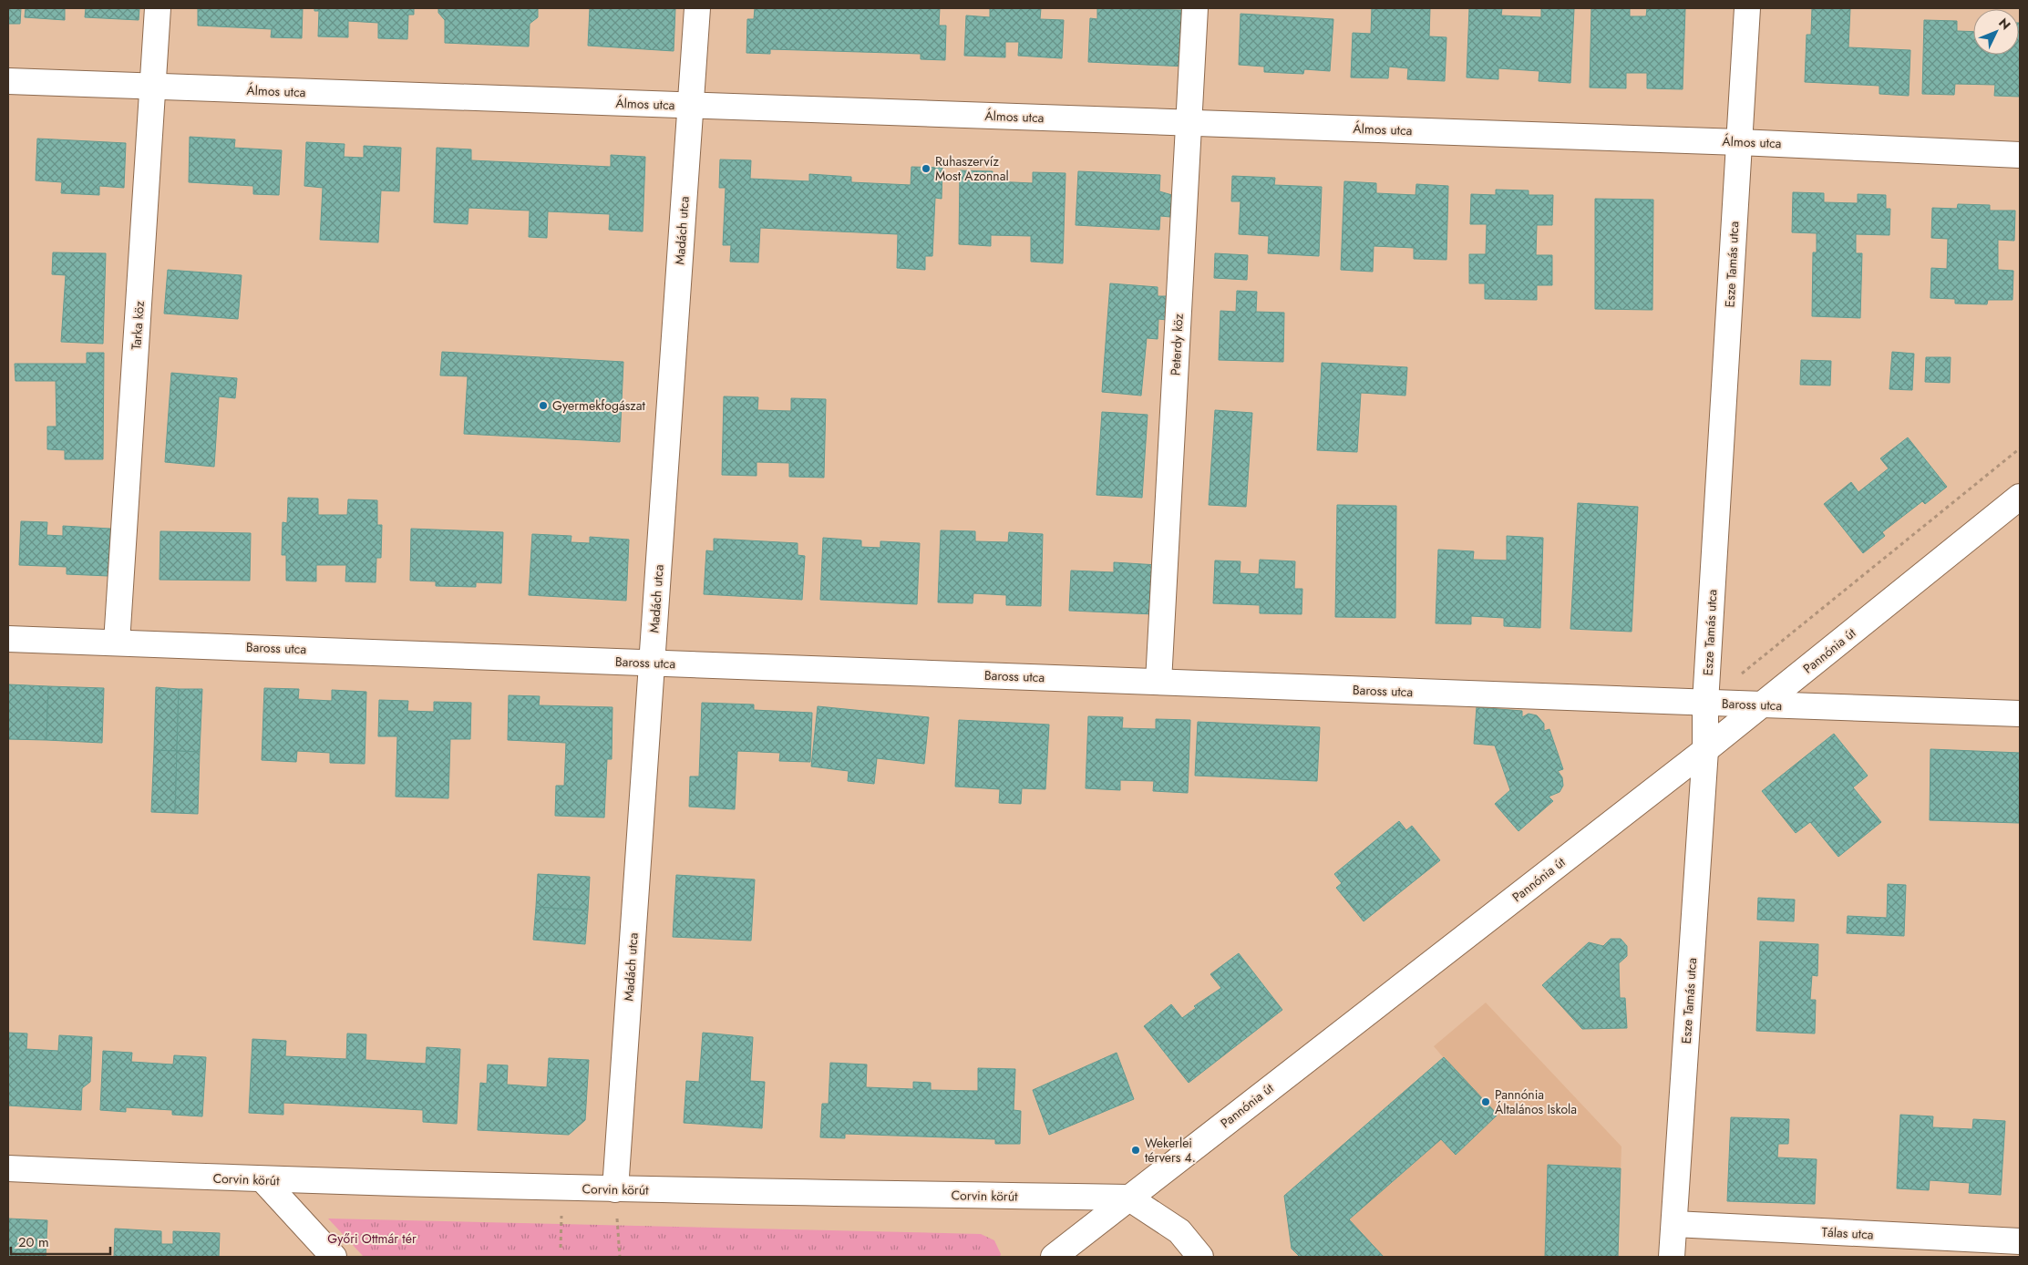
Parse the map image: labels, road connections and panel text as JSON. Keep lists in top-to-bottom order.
{
  "streets": {
    "street": [
      "Álmos utca",
      "Madách utca",
      "Esze Tamás utca",
      "Tarka köz",
      "Peterdy köz",
      "Baross utca",
      "Pannónia út",
      "Corvin körút",
      "Tálas utca"
    ]
  },
  "crossings": [
    ["Álmos utca", "Madách utca"],
    ["Álmos utca", "Esze Tamás utca"],
    ["Álmos utca", "Tarka köz"],
    ["Álmos utca", "Peterdy köz"],
    ["Madách utca", "Baross utca"],
    ["Madách utca", "Corvin körút"],
    ["Esze Tamás utca", "Baross utca"],
    ["Esze Tamás utca", "Pannónia út"],
    ["Esze Tamás utca", "Tálas utca"],
    ["Tarka köz", "Baross utca"],
    ["Peterdy köz", "Baross utca"],
    ["Baross utca", "Pannónia út"],
    ["Pannónia út", "Corvin körút"]
  ],
  "parks": ["Győri Ottmár tér"],
  "places": [
    "Ruhaszervíz Most Azonnal",
    "Gyermekfogászat",
    "Pannónia Általános Iskola",
    "Wekerlei térvers 4."
  ],
  "scale_bar": "20 m",
  "north": "top right"
}
